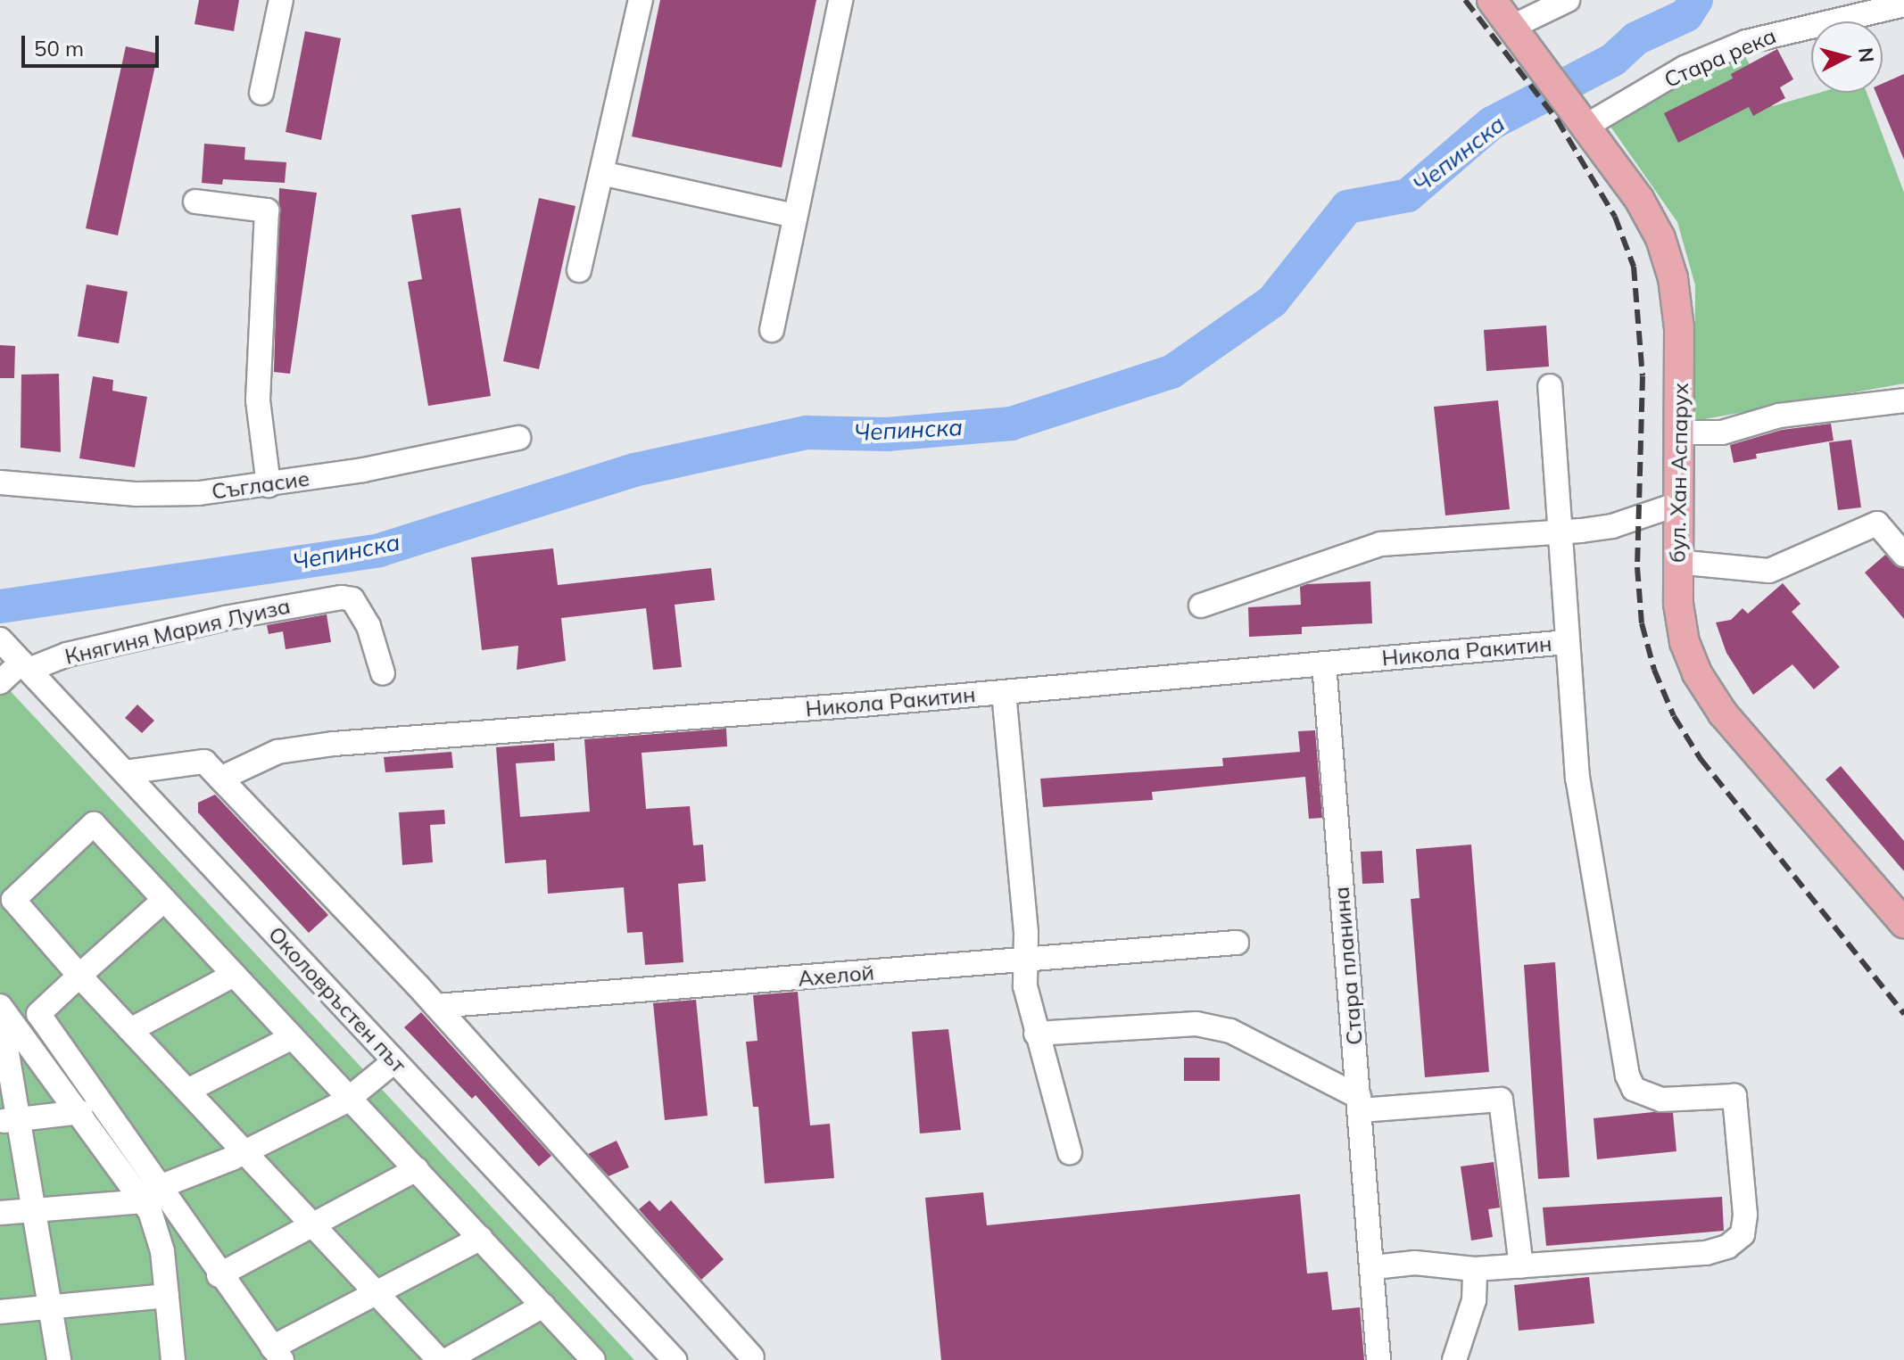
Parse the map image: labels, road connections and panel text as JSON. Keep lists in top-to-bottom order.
{
  "streets": {
    "main road": ["бул. Хан Аспарух"],
    "street": [
      "Стара река",
      "Съгласие",
      "Княгиня Мария Луиза",
      "Никола Ракитин",
      "Стара планина",
      "Ахелой",
      "Околовръстен път"
    ]
  },
  "crossings": [
    ["Стара река", "бул. Хан Аспарух"],
    ["Княгиня Мария Луиза", "Околовръстен път"],
    ["Никола Ракитин", "Стара планина"]
  ],
  "water": ["Чепинска"],
  "scale_bar": "50 m",
  "north": "right"
}
